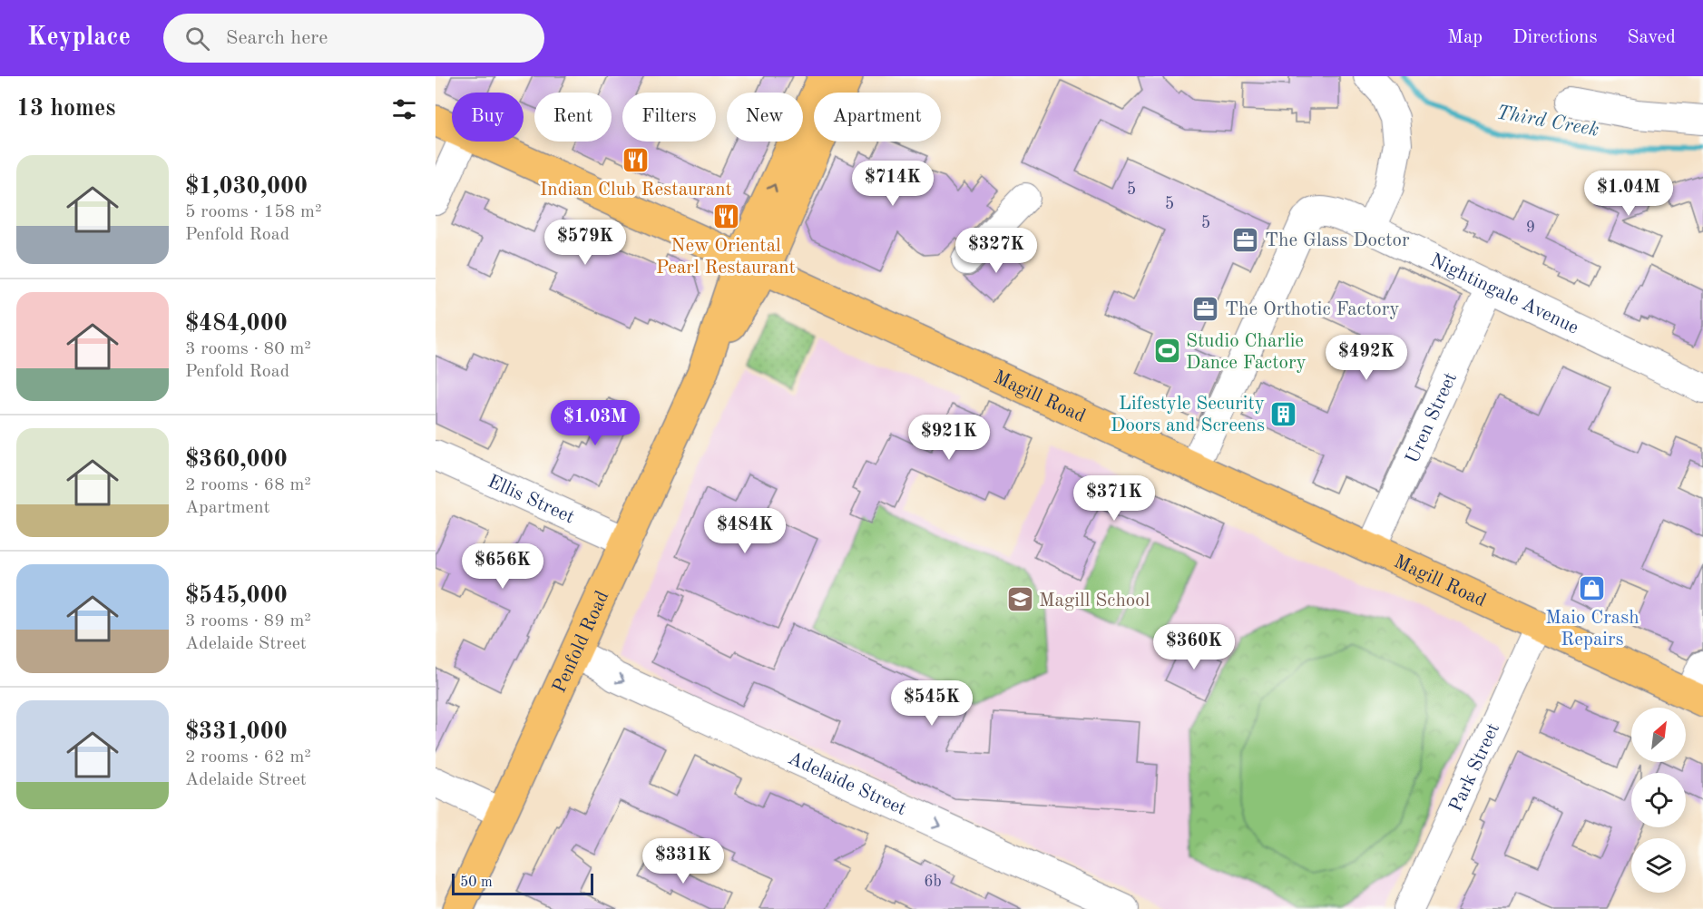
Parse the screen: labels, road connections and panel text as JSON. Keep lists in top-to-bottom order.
{
  "streets": {
    "main road": ["Magill Road", "Penfold Road"],
    "street": [
      "Nightingale Avenue",
      "Uren Street",
      "Ellis Street",
      "Park Street",
      "Adelaide Street"
    ]
  },
  "crossings": [
    ["Nightingale Avenue", "Magill Road"],
    ["Nightingale Avenue", "Uren Street"],
    ["Magill Road", "Uren Street"],
    ["Magill Road", "Penfold Road"],
    ["Magill Road", "Park Street"],
    ["Ellis Street", "Penfold Road"],
    ["Penfold Road", "Adelaide Street"]
  ],
  "one_way": ["Adelaide Street"],
  "water": ["Third Creek"],
  "places": {
    "restaurant": ["Indian Club Restaurant", "New Oriental Pearl Restaurant"],
    "office": ["The Glass Doctor", "The Orthotic Factory"],
    "sports": ["Studio Charlie Dance Factory"],
    "building": ["Lifestyle Security Doors and Screens"],
    "shop": ["Maio Crash Repairs"],
    "school or university": ["Magill School"]
  },
  "house_numbers": [
    "5",
    "5",
    "5",
    "9",
    "6b"
  ],
  "scale_bar": "50 m",
  "north": "top right",
  "page": {
    "header": "Keyplace",
    "search": "Search here",
    "nav": ["Map", "Directions", "Saved"],
    "heading": "13 homes",
    "chip": [
      "Buy",
      "Rent",
      "Filters",
      "New",
      "Apartment"
    ],
    "list": [
      {
        "name": "$1,030,000",
        "note": "5 rooms · 158 m² · Penfold Road"
      },
      {
        "name": "$484,000",
        "note": "3 rooms · 80 m² · Penfold Road"
      },
      {
        "name": "$360,000",
        "note": "2 rooms · 68 m² · Apartment"
      },
      {
        "name": "$545,000",
        "note": "3 rooms · 89 m² · Adelaide Street"
      },
      {
        "name": "$331,000",
        "note": "2 rooms · 62 m² · Adelaide Street"
      }
    ],
    "price": [
      "$714K",
      "$1.04M",
      "$579K",
      "$327K",
      "$492K",
      "$1.03M",
      "$921K",
      "$371K",
      "$484K",
      "$656K",
      "$360K",
      "$545K",
      "$331K"
    ],
    "scale": "50 m"
  }
}
